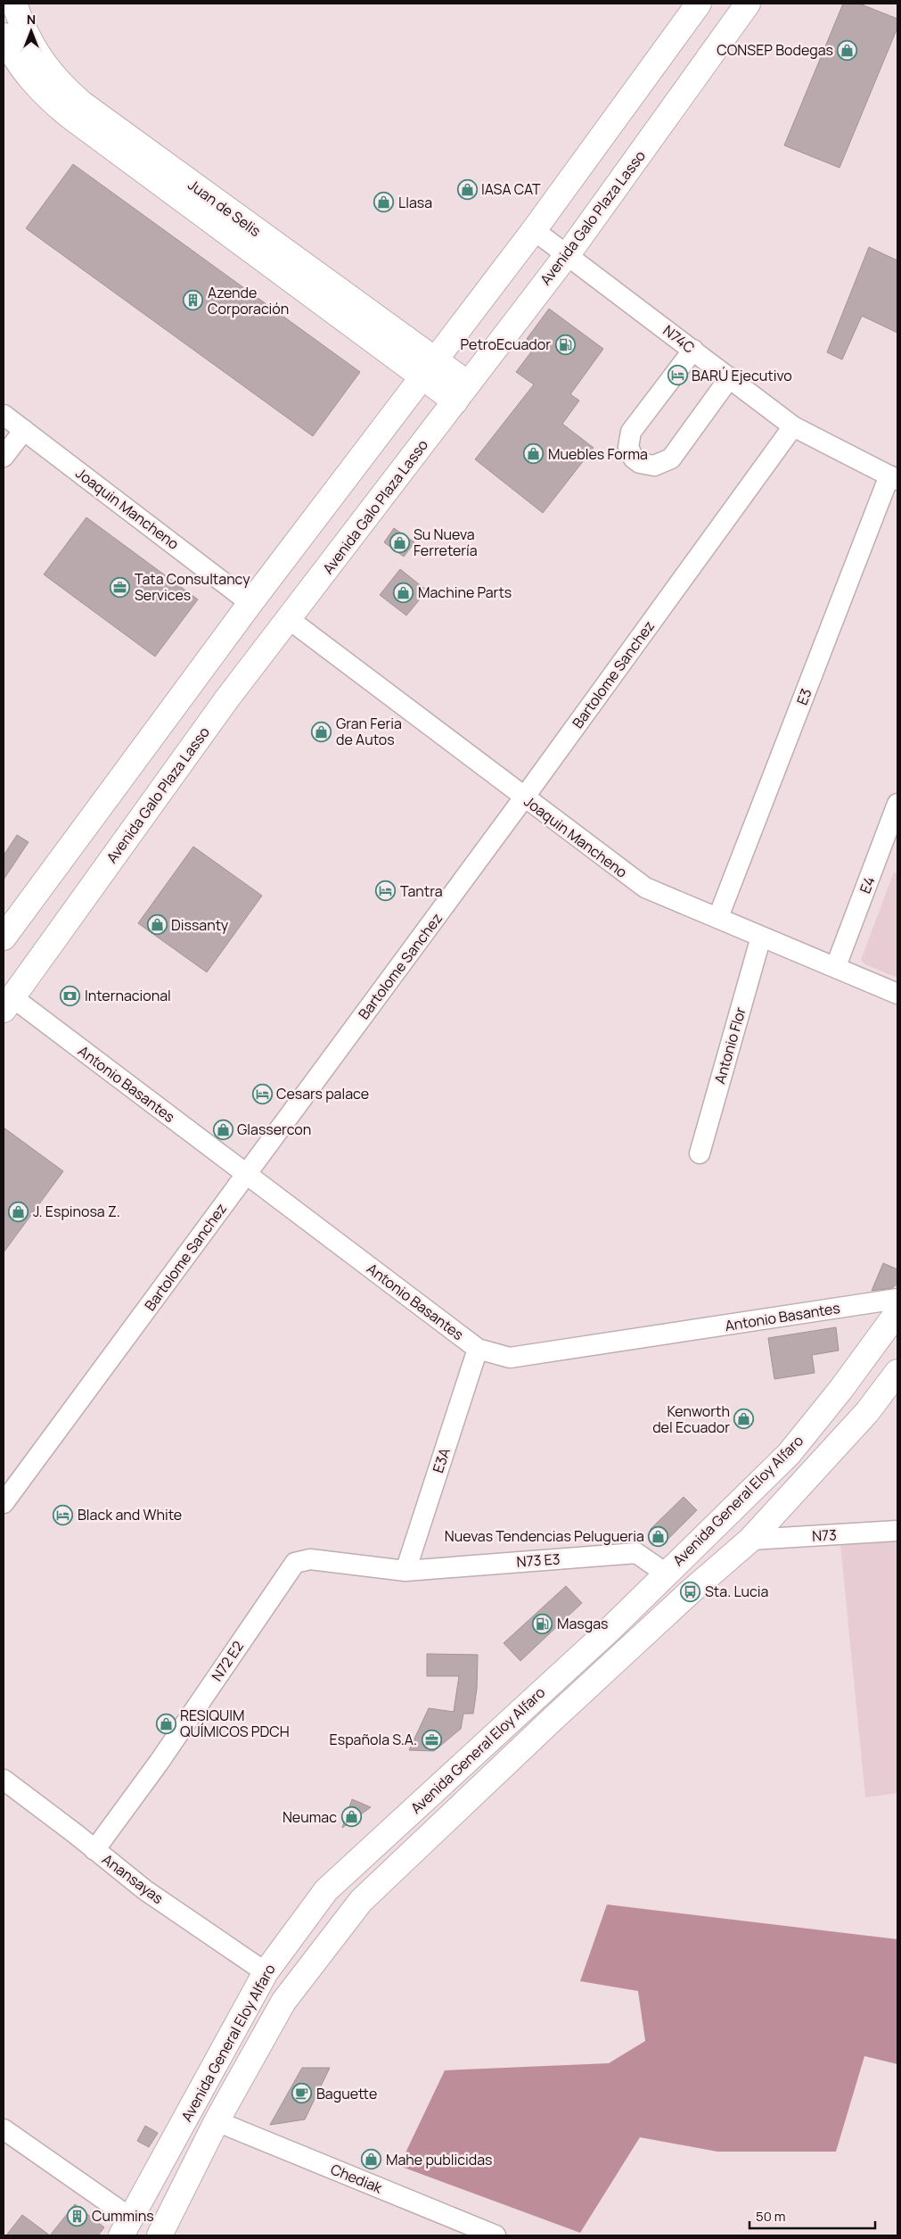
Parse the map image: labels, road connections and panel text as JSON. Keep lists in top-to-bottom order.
{
  "streets": {
    "main road": ["Juan de Selis", "Avenida Galo Plaza Lasso", "Avenida General Eloy Alfaro"],
    "street": [
      "N74C",
      "Joaquin Mancheno",
      "Bartolome Sanchez",
      "E3",
      "E4",
      "Antonio Flor",
      "Antonio Basantes",
      "E3A",
      "N73",
      "N73 E3",
      "N72 E2",
      "Anansayas",
      "Chediak"
    ]
  },
  "crossings": [
    ["Juan de Selis", "Avenida Galo Plaza Lasso"],
    ["Avenida Galo Plaza Lasso", "N74C"],
    ["Avenida Galo Plaza Lasso", "Joaquin Mancheno"],
    ["Avenida Galo Plaza Lasso", "Antonio Basantes"],
    ["N74C", "Bartolome Sanchez"],
    ["N74C", "E3"],
    ["Joaquin Mancheno", "Bartolome Sanchez"],
    ["Joaquin Mancheno", "E3"],
    ["Joaquin Mancheno", "E4"],
    ["Joaquin Mancheno", "Antonio Flor"],
    ["Bartolome Sanchez", "Antonio Basantes"],
    ["Antonio Basantes", "E3A"],
    ["E3A", "N73 E3"],
    ["E3A", "N72 E2"],
    ["Avenida General Eloy Alfaro", "N73"],
    ["Avenida General Eloy Alfaro", "N73 E3"],
    ["Avenida General Eloy Alfaro", "Anansayas"],
    ["Avenida General Eloy Alfaro", "Chediak"],
    ["N73 E3", "N72 E2"],
    ["N72 E2", "Anansayas"]
  ],
  "places": {
    "shop": [
      "CONSEP Bodegas",
      "IASA CAT",
      "Llasa",
      "Muebles Forma",
      "Su Nueva Ferretería",
      "Machine Parts",
      "Gran Feria de Autos",
      "Dissanty",
      "Glassercon",
      "J. Espinosa Z.",
      "Kenworth del Ecuador",
      "Nuevas Tendencias Pelugueria",
      "RESIQUIM QUÍMICOS PDCH",
      "Neumac",
      "Mahe publicidas"
    ],
    "building": ["Azende Corporación", "Cummins"],
    "fuel station": ["PetroEcuador", "Masgas"],
    "hotel": [
      "BARÚ Ejecutivo",
      "Tantra",
      "Cesars palace",
      "Black and White"
    ],
    "office": ["Tata Consultancy Services", "Española S.A."],
    "bank": ["Internacional"],
    "bus stop": ["Sta. Lucia"],
    "cafe": ["Baguette"]
  },
  "scale_bar": "50 m",
  "north": "top"
}
